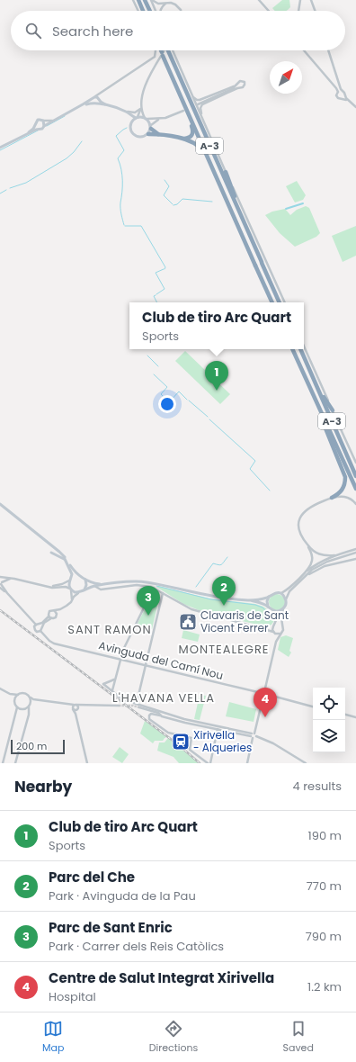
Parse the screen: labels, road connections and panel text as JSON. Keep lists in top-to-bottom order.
{
  "streets": {
    "highway": ["A-3"],
    "street": ["Avinguda del Camí Nou"]
  },
  "districts": ["SANT RAMON", "MONTEALEGRE", "L'HAVANA VELLA"],
  "places": {
    "public building": ["Clavaris de Sant Vicent Ferrer"],
    "station": ["Xirivella - Alqueries"]
  },
  "scale_bar": "200 m",
  "north": "top right",
  "page": {
    "search": "Search here",
    "popup": ["Club de tiro Arc Quart", "Sports"],
    "pins": [
      "1",
      "2",
      "3",
      "4"
    ],
    "scale": "200 m",
    "heading": ["Nearby", "4 results"],
    "list": [
      {
        "mark": "1",
        "name": "Club de tiro Arc Quart",
        "note": "Sports",
        "value": "190 m"
      },
      {
        "mark": "2",
        "name": "Parc del Che",
        "note": "Park · Avinguda de la Pau",
        "value": "770 m"
      },
      {
        "mark": "3",
        "name": "Parc de Sant Enric",
        "note": "Park · Carrer dels Reis Catòlics",
        "value": "790 m"
      },
      {
        "mark": "4",
        "name": "Centre de Salut Integrat Xirivella",
        "note": "Hospital",
        "value": "1.2 km"
      }
    ],
    "nav": ["Map", "Directions", "Saved"]
  }
}
